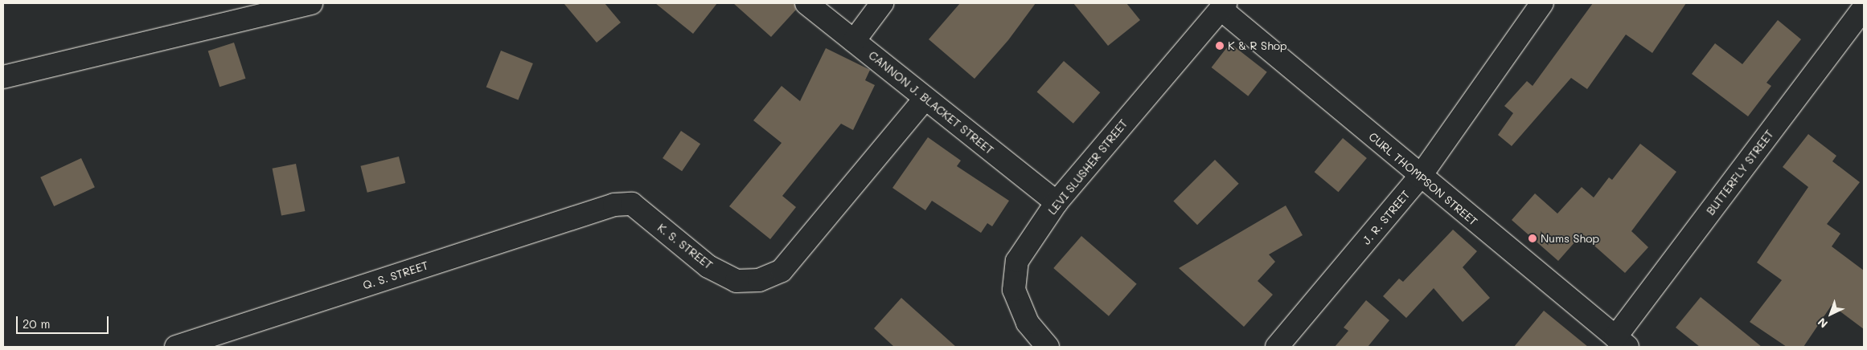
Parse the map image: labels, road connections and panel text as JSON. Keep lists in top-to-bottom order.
{
  "streets": {
    "street": [
      "CANNON J. BLACKET STREET",
      "LEVI SLUSHER STREET",
      "BUTTERFLY STREET",
      "CURL THOMPSON STREET",
      "J. R. STREET",
      "K. S. STREET",
      "Q. S. STREET"
    ]
  },
  "crossings": [
    ["CANNON J. BLACKET STREET", "LEVI SLUSHER STREET"],
    ["CANNON J. BLACKET STREET", "K. S. STREET"],
    ["LEVI SLUSHER STREET", "CURL THOMPSON STREET"],
    ["BUTTERFLY STREET", "CURL THOMPSON STREET"],
    ["CURL THOMPSON STREET", "J. R. STREET"],
    ["K. S. STREET", "Q. S. STREET"]
  ],
  "places": ["K & R Shop", "Nums Shop"],
  "scale_bar": "20 m",
  "north": "bottom left"
}
